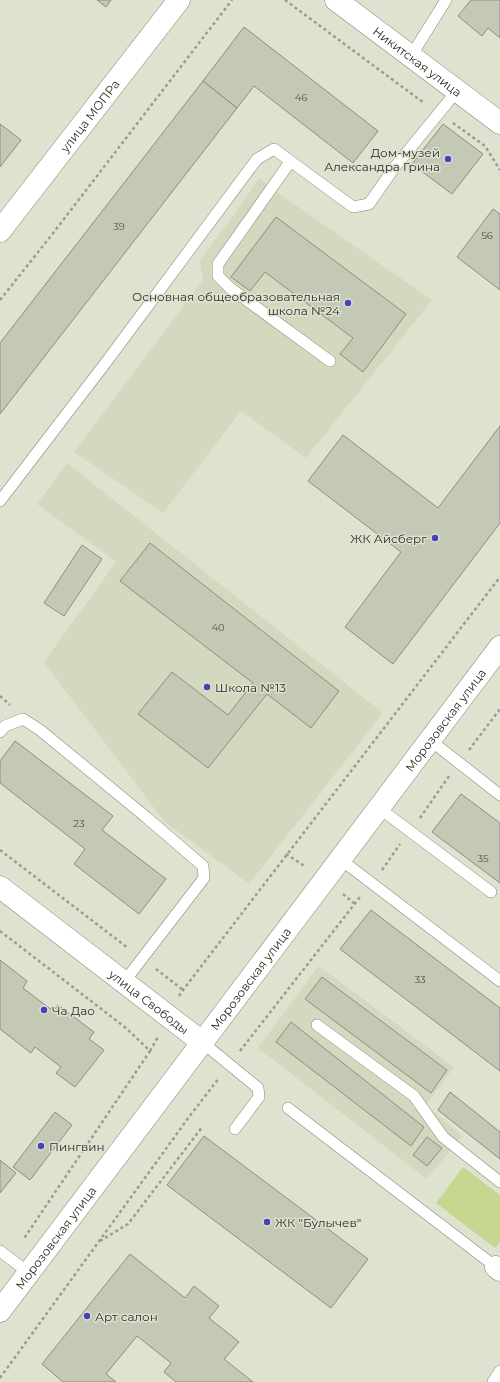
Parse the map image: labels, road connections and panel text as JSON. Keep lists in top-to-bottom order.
{
  "streets": {
    "street": [
      "Никитская улица",
      "улица МОПРа",
      "Морозовская улица",
      "улица Свободы"
    ]
  },
  "crossings": [
    ["Морозовская улица", "улица Свободы"]
  ],
  "places": [
    "Дом-музей Александра Грина",
    "Основная общеобразовательная школа №24",
    "ЖК Айсберг",
    "Школа №13",
    "Ча Дао",
    "Пингвин",
    "ЖК \"Булычев\"",
    "Арт салон"
  ],
  "house_numbers": [
    "46",
    "39",
    "56",
    "40",
    "23",
    "35",
    "33"
  ]
}
